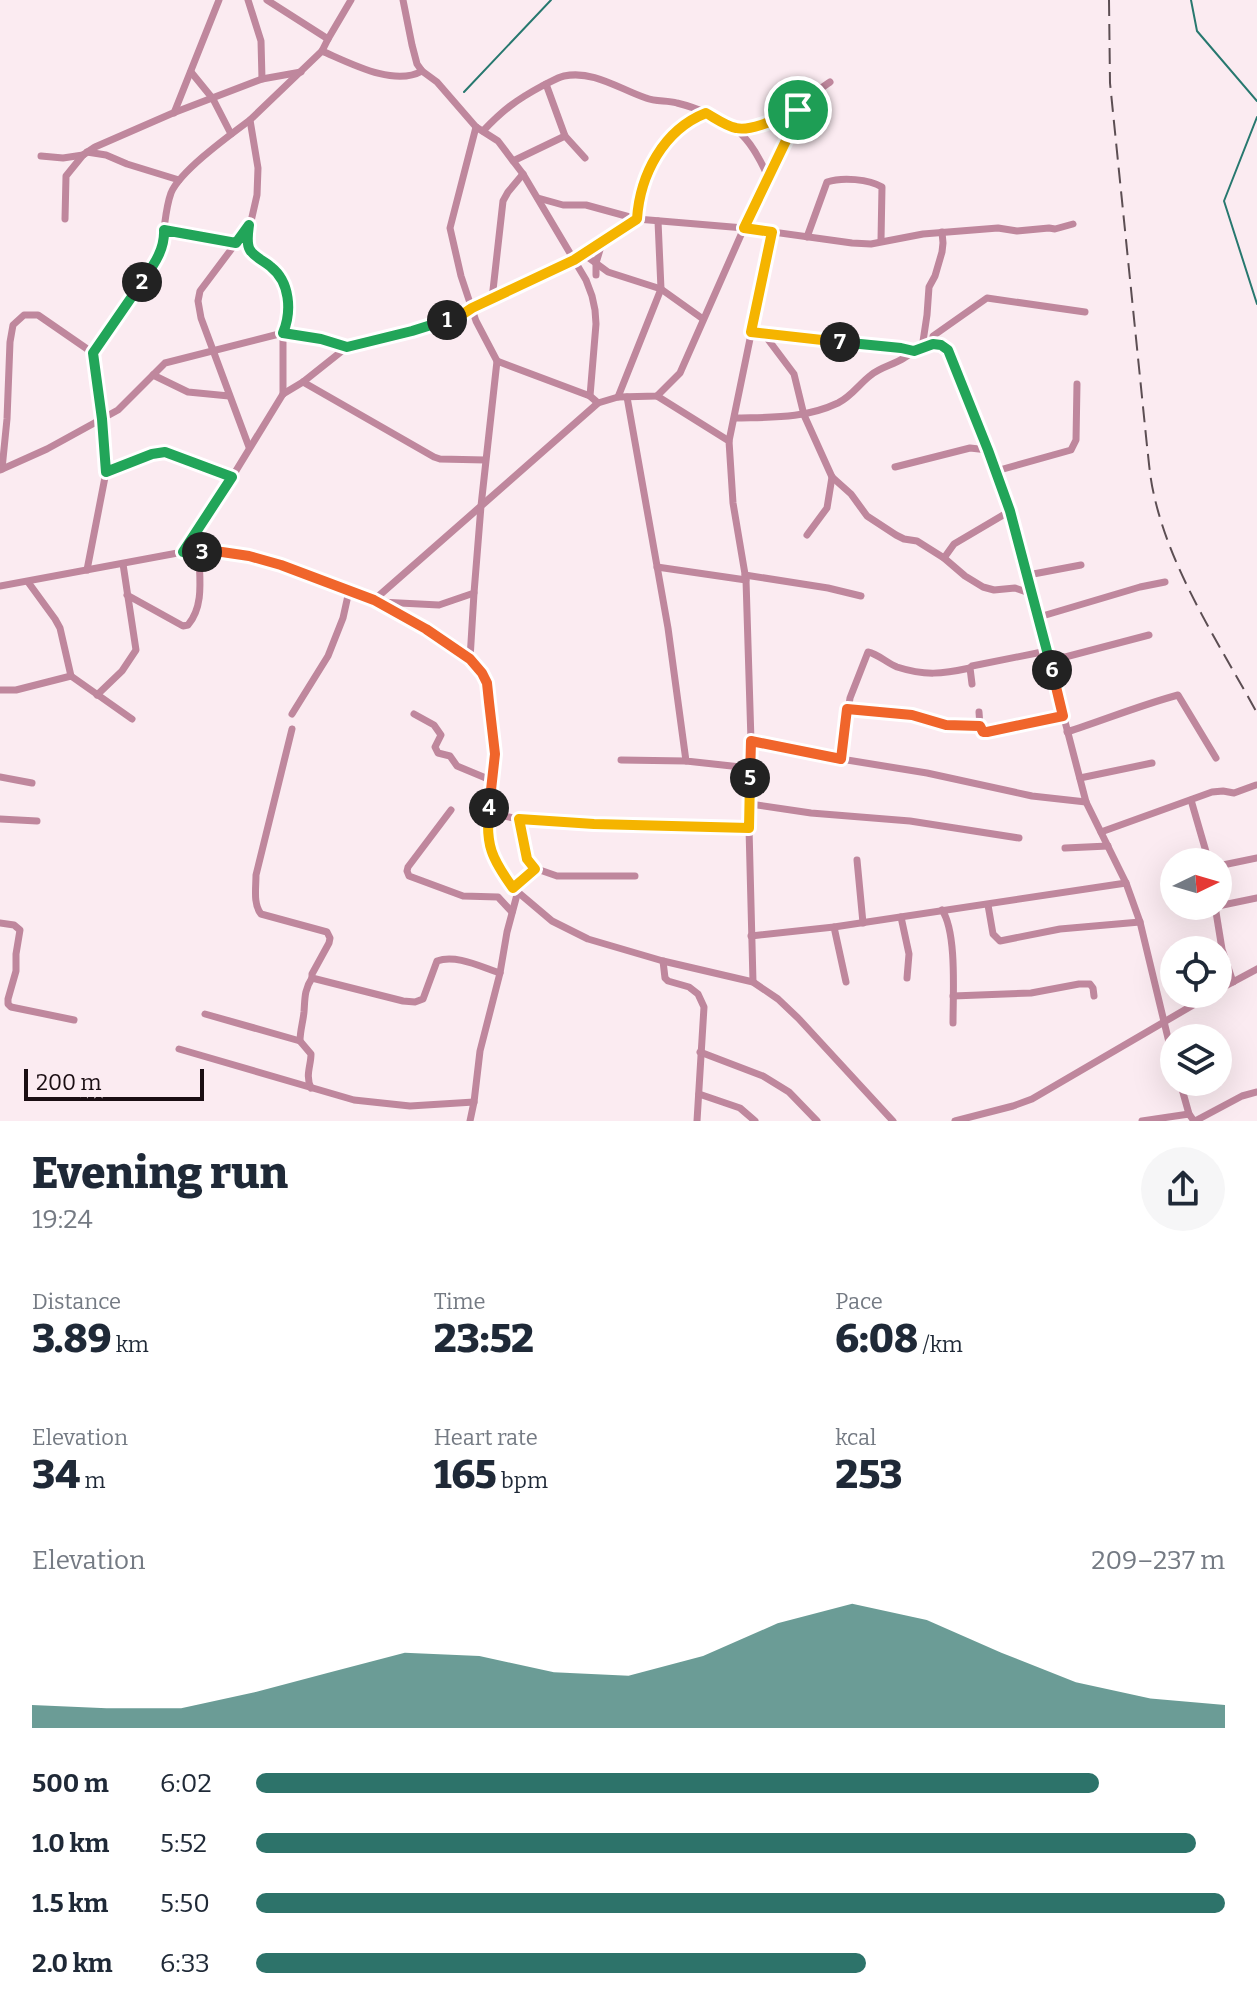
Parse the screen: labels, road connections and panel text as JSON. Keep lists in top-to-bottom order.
{
  "scale_bar": "200 m",
  "north": "right",
  "page": {
    "pins": [
      "2",
      "1",
      "7",
      "3",
      "6",
      "5",
      "4"
    ],
    "scale": "200 m",
    "heading": ["Evening run", "19:24"],
    "stats": [
      ["Distance", "3.89 km"],
      ["Time", "23:52"],
      ["Pace", "6:08 /km"],
      ["Elevation", "34 m"],
      ["Heart rate", "165 bpm"],
      ["kcal", "253"]
    ],
    "chart": ["Elevation", "209–237 m"],
    "list": [
      {
        "name": "500 m",
        "note": "6:02"
      },
      {
        "name": "1.0 km",
        "note": "5:52"
      },
      {
        "name": "1.5 km",
        "note": "5:50"
      },
      {
        "name": "2.0 km",
        "note": "6:33"
      }
    ]
  }
}
